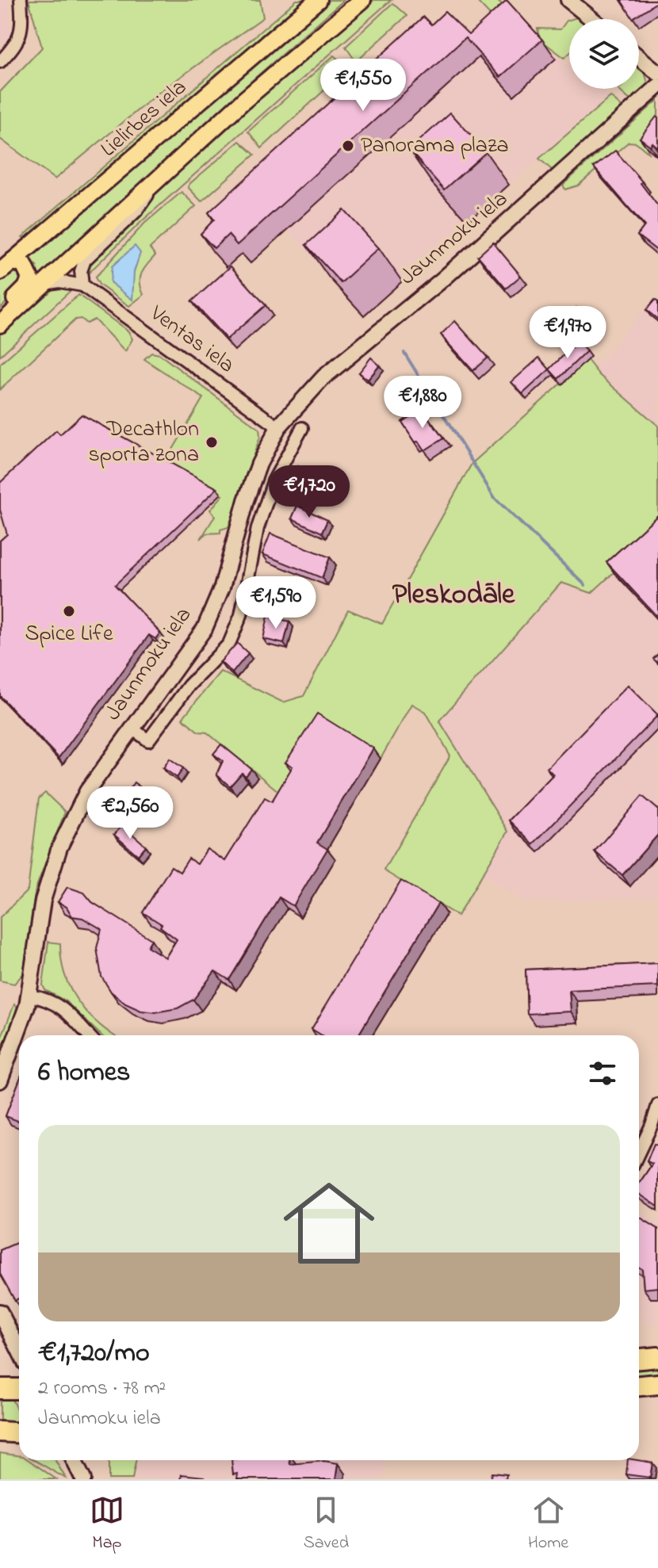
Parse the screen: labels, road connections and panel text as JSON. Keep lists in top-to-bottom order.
{
  "streets": {
    "main road": ["Lielirbes iela"],
    "street": ["Jaunmoku iela", "Ventas iela"]
  },
  "crossings": [
    ["Jaunmoku iela", "Ventas iela"]
  ],
  "districts": ["Pleskodāle"],
  "places": ["Panorama plaza", "Decathlon sporta zona", "Spice Life"],
  "page": {
    "price": [
      "€1,550",
      "€1,970",
      "€1,880",
      "€1,720",
      "€1,590",
      "€2,560"
    ],
    "heading": "6 homes",
    "list": [
      {
        "name": "€1,720/mo",
        "note": "2 rooms · 78 m² · Jaunmoku iela"
      }
    ],
    "tabs": ["Map", "Saved", "Home"]
  }
}
